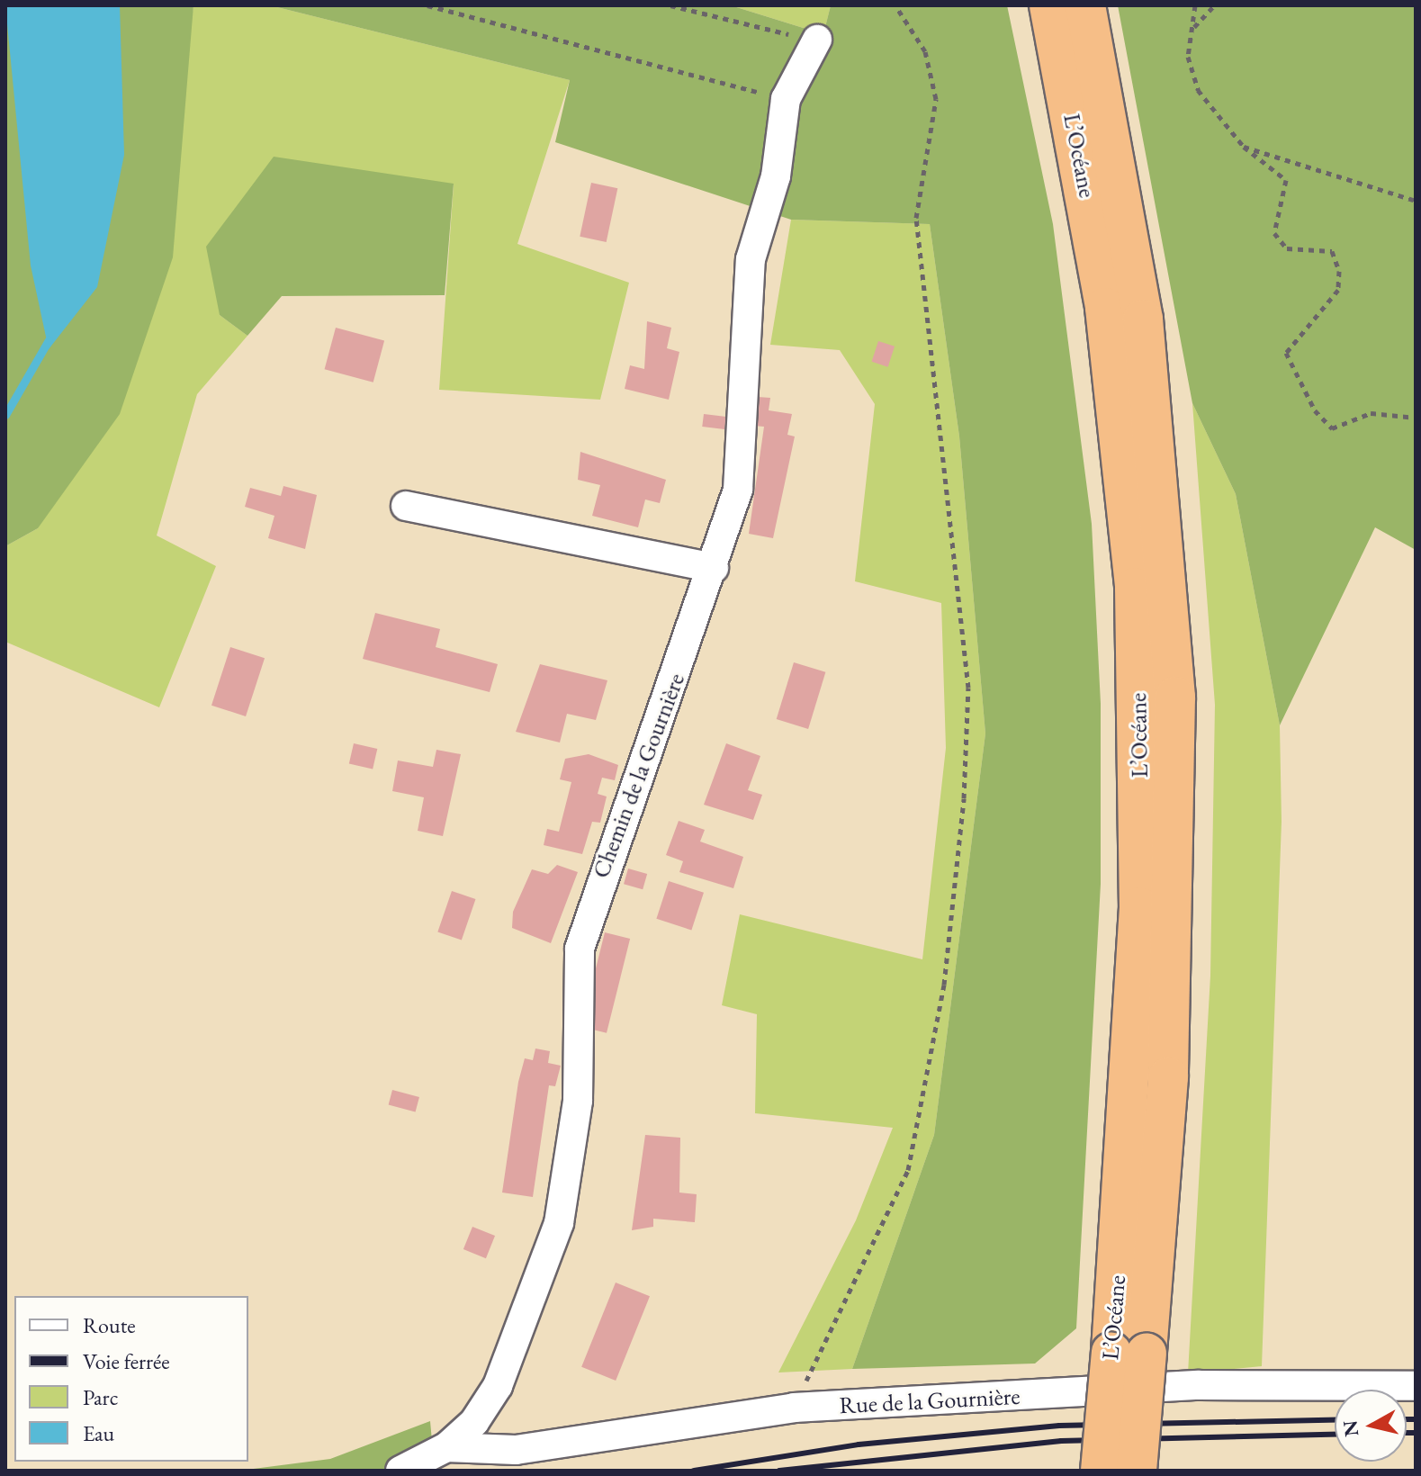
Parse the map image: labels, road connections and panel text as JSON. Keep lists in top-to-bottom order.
{
  "streets": {
    "highway": ["L’Océane"],
    "street": ["Chemin de la Gournière", "Rue de la Gournière"]
  },
  "crossings": [
    ["Chemin de la Gournière", "Rue de la Gournière"]
  ],
  "legend": [
    "Route",
    "Voie ferrée",
    "Parc",
    "Eau"
  ],
  "north": "left"
}
